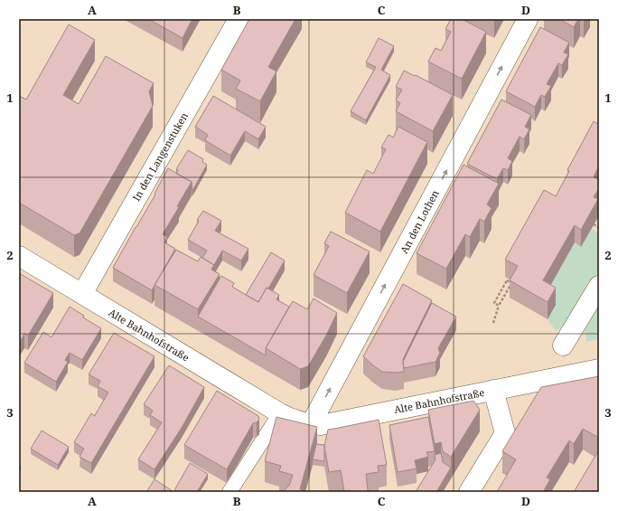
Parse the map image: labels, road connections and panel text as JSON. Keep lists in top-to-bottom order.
{
  "streets": {
    "street": ["In den Langenstuken", "An den Lothen", "Alte Bahnhofstraße"]
  },
  "crossings": [
    ["In den Langenstuken", "Alte Bahnhofstraße"],
    ["An den Lothen", "Alte Bahnhofstraße"]
  ],
  "one_way": ["An den Lothen"],
  "grid": {
    "columns": [
      "A",
      "B",
      "C",
      "D"
    ],
    "rows": ["1", "2", "3"]
  }
}
